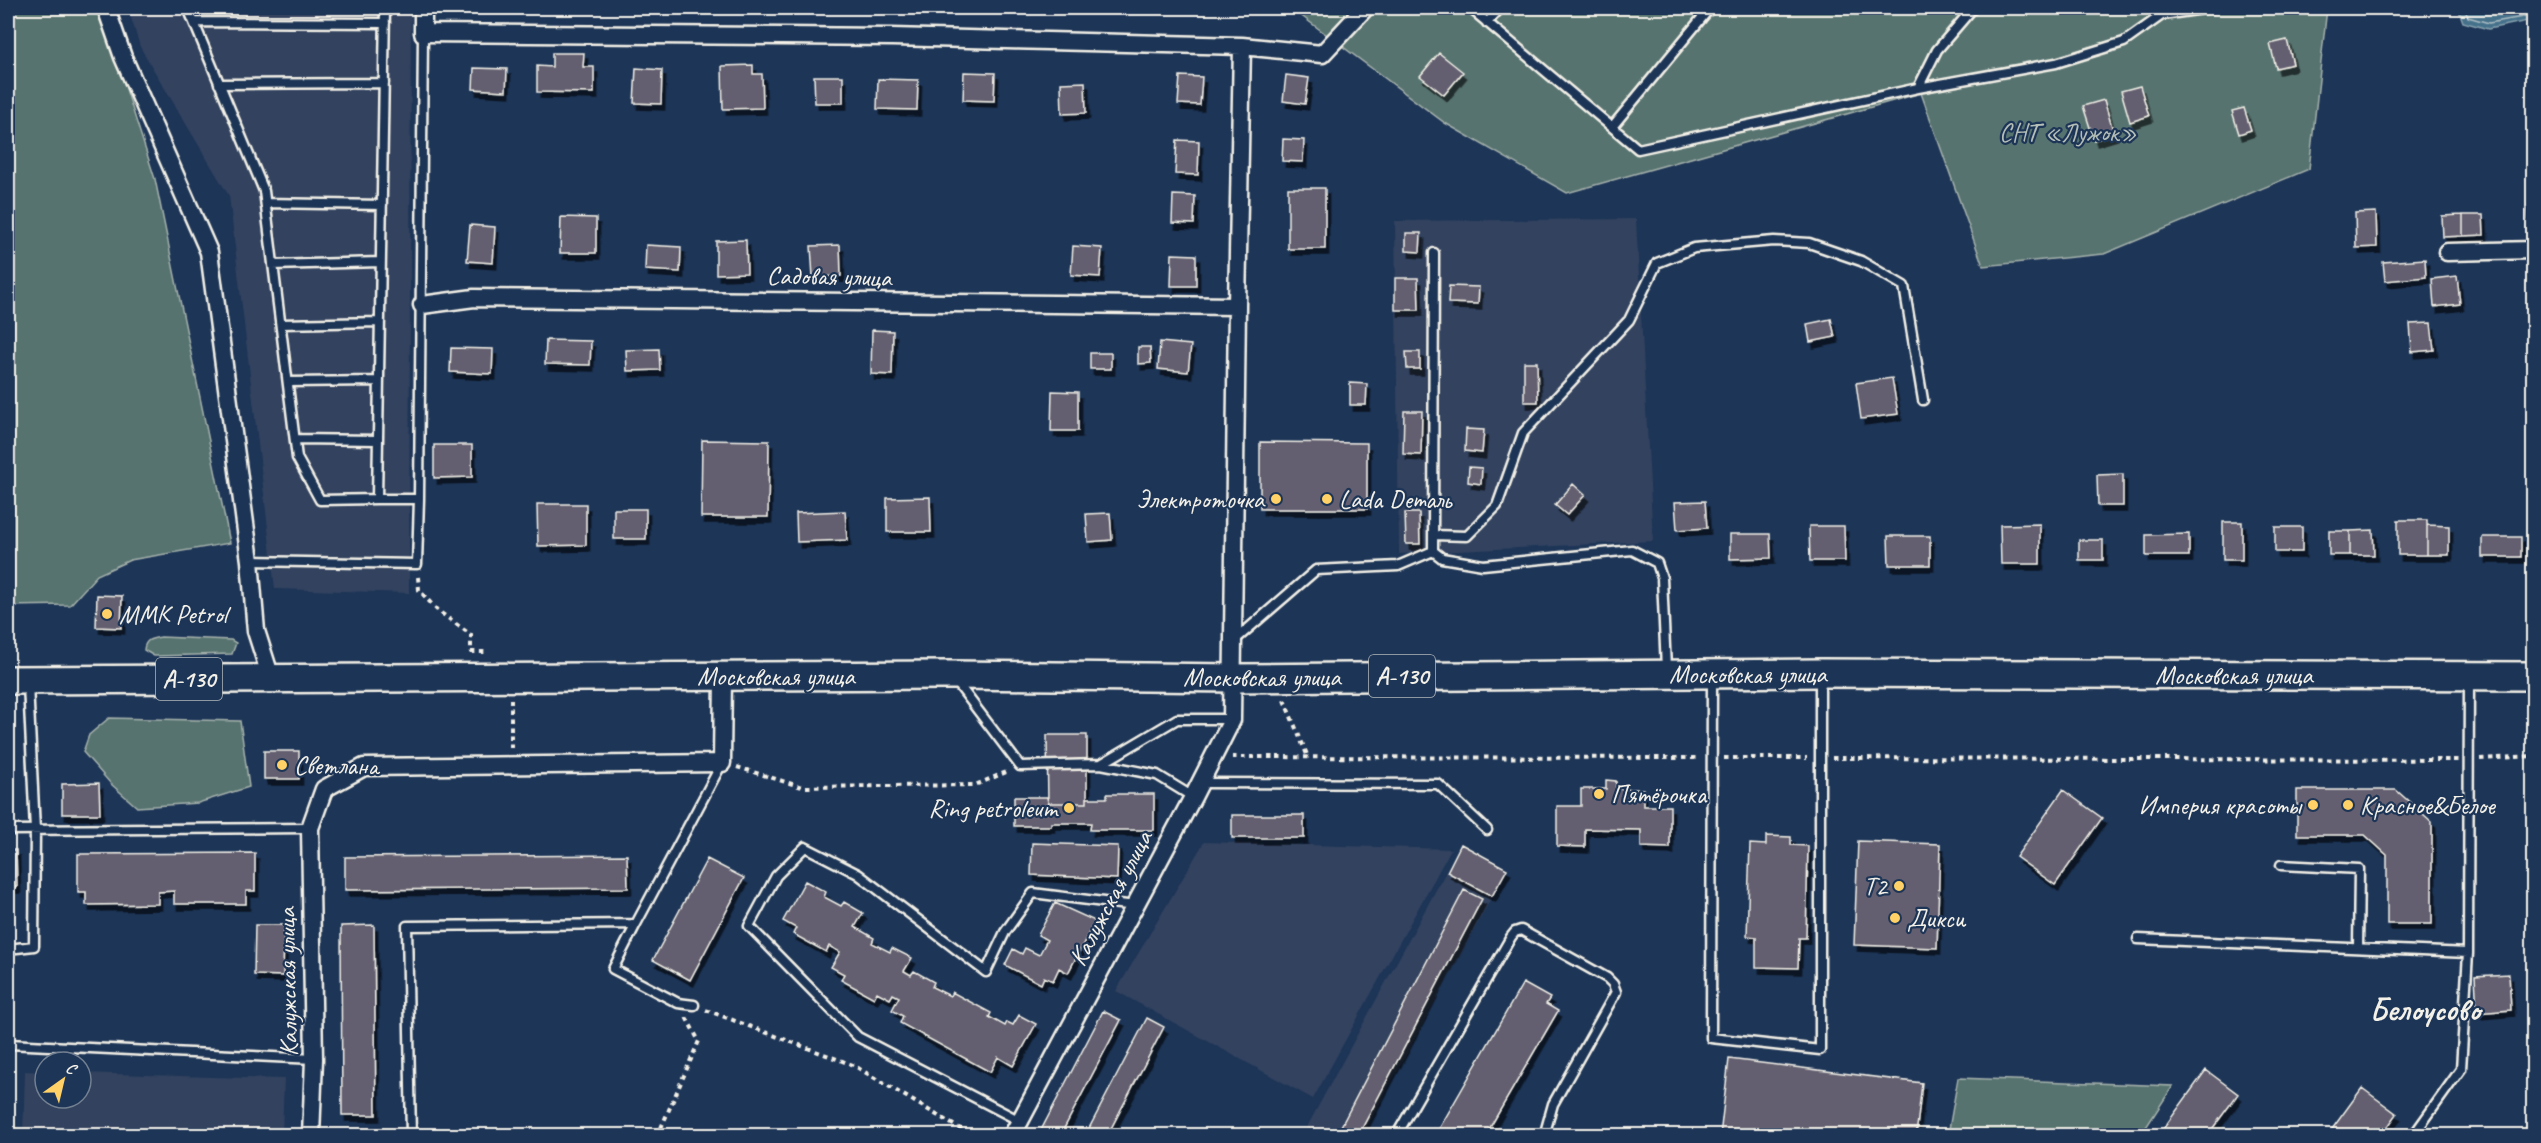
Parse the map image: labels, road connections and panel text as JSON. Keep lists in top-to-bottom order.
{
  "streets": {
    "highway": ["Московская улица", "А-130"],
    "street": ["Садовая улица", "Калужская улица"]
  },
  "crossings": [
    ["Садовая улица", "Калужская улица"],
    ["Московская улица", "Калужская улица"]
  ],
  "districts": ["Белоусово"],
  "parks": ["СНТ «Лужок»"],
  "places": [
    "Электроточка",
    "Lada Dеталь",
    "MMK Petrol",
    "Светлана",
    "Пятёрочка",
    "Империя красоты",
    "Красное&Белое",
    "Ring petroleum",
    "T2",
    "Дикси"
  ],
  "north": "top right"
}
